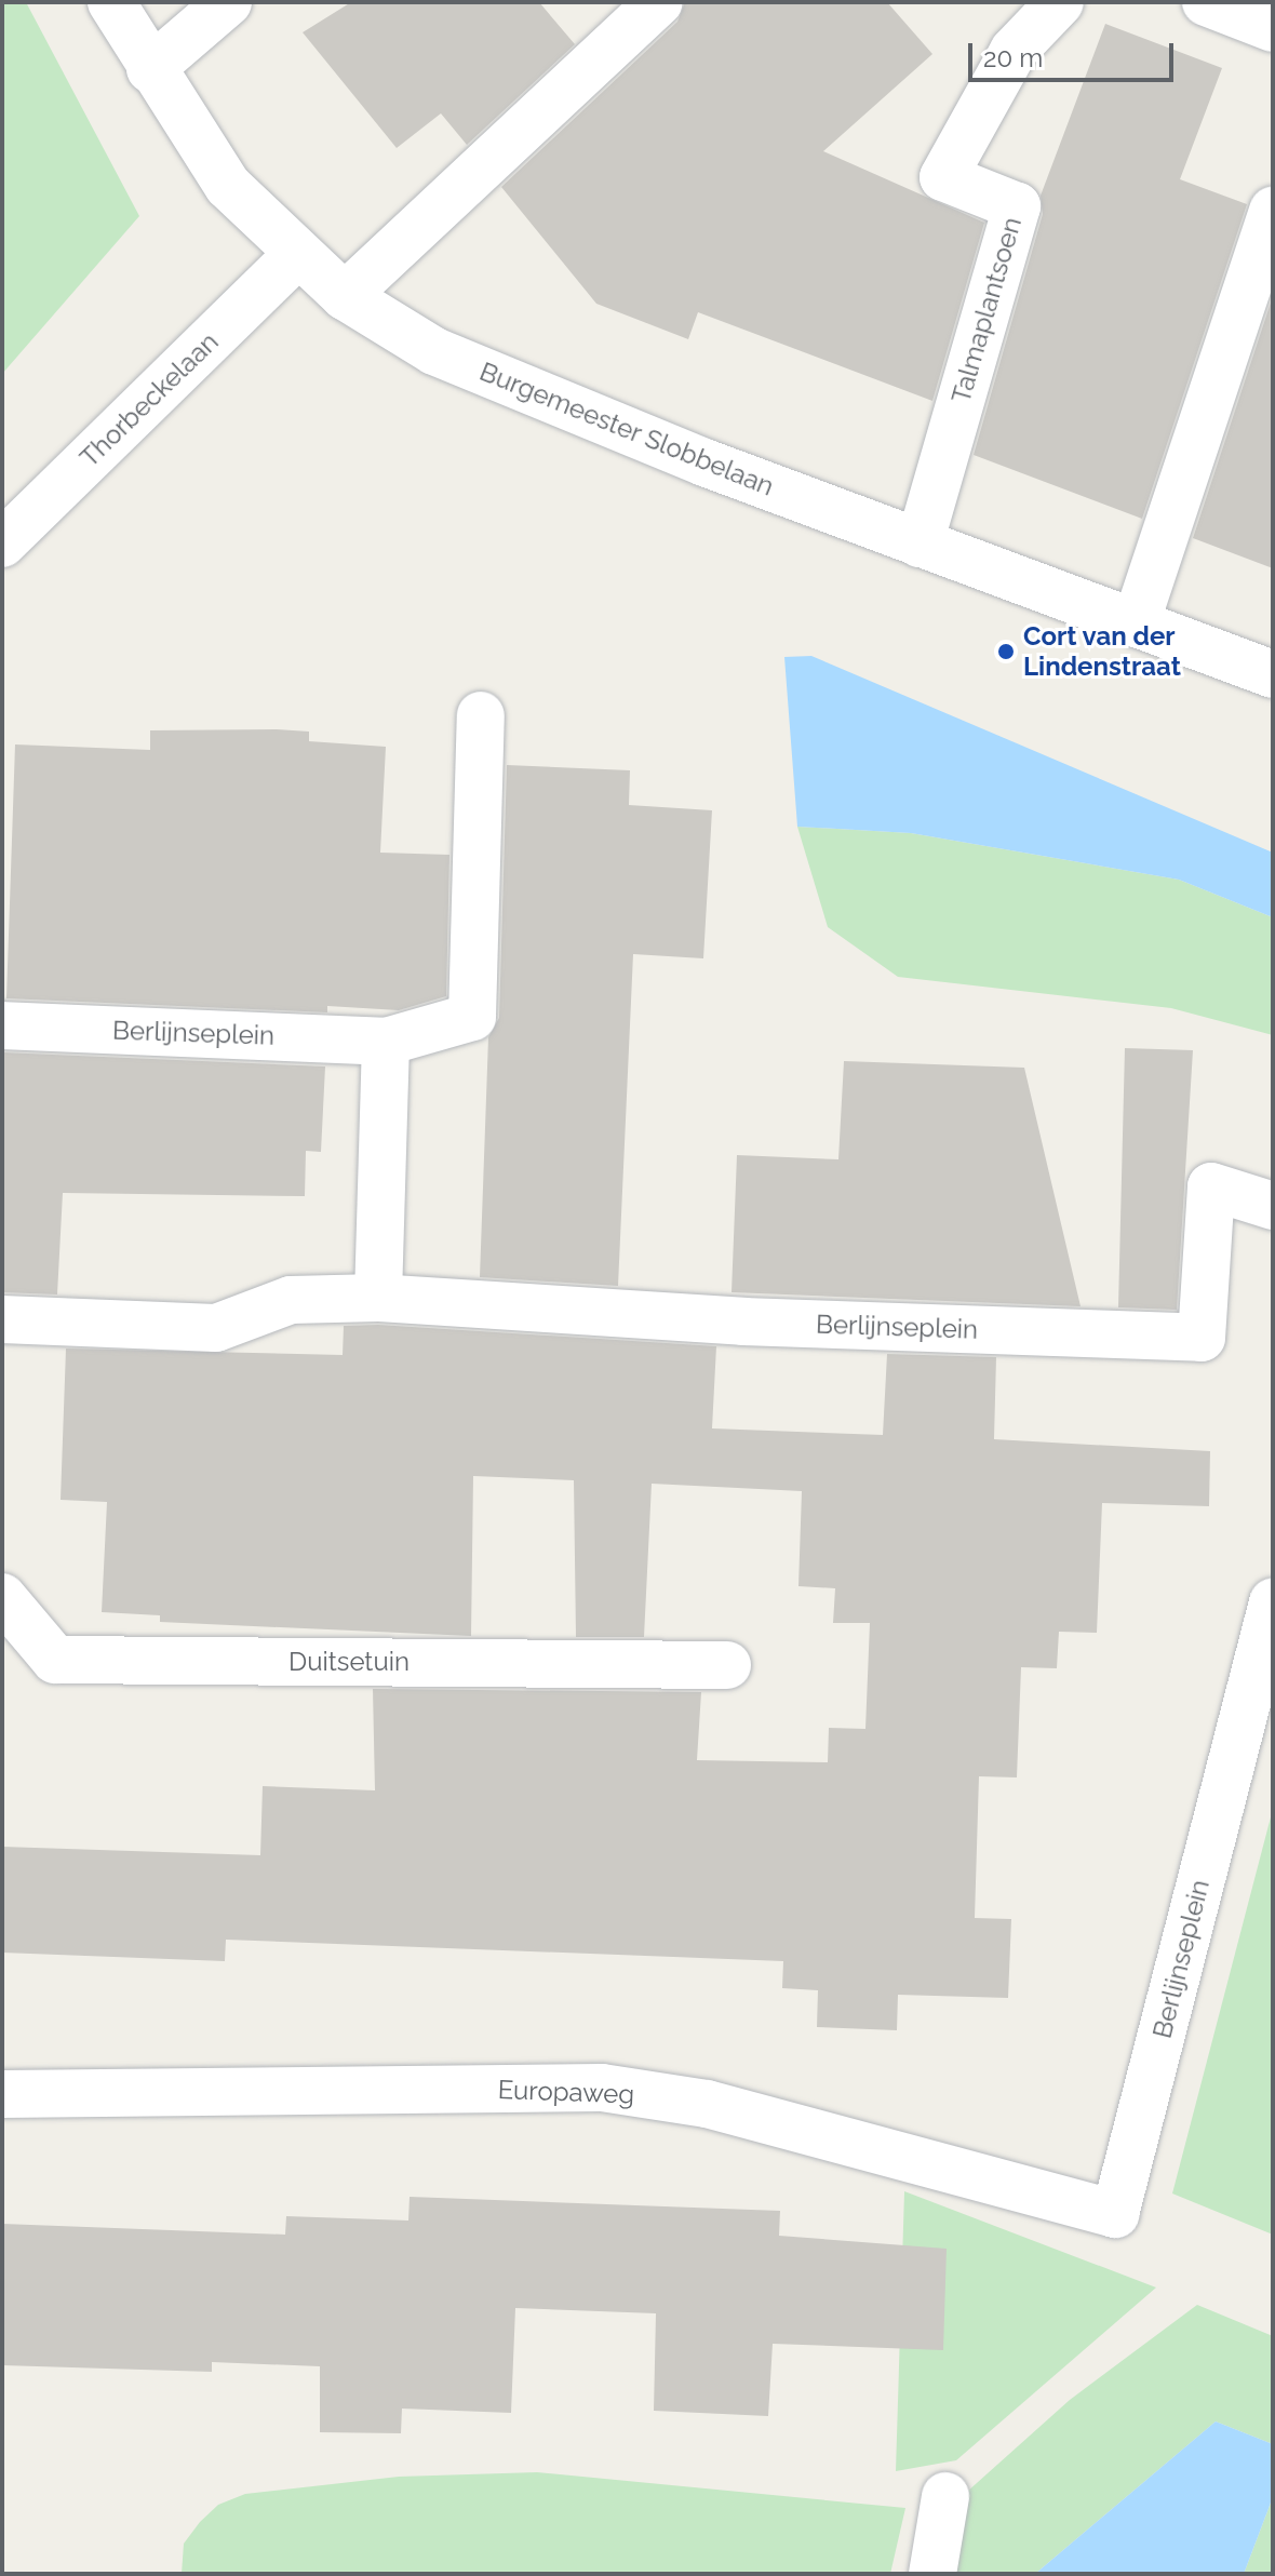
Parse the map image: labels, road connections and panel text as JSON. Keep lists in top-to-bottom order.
{
  "streets": {
    "street": [
      "Talmaplantsoen",
      "Thorbeckelaan",
      "Burgemeester Slobbelaan",
      "Berlijnseplein",
      "Duitsetuin",
      "Europaweg"
    ]
  },
  "crossings": [
    ["Talmaplantsoen", "Burgemeester Slobbelaan"],
    ["Thorbeckelaan", "Burgemeester Slobbelaan"],
    ["Berlijnseplein", "Europaweg"]
  ],
  "places": ["Cort van der Lindenstraat"],
  "scale_bar": "20 m"
}
